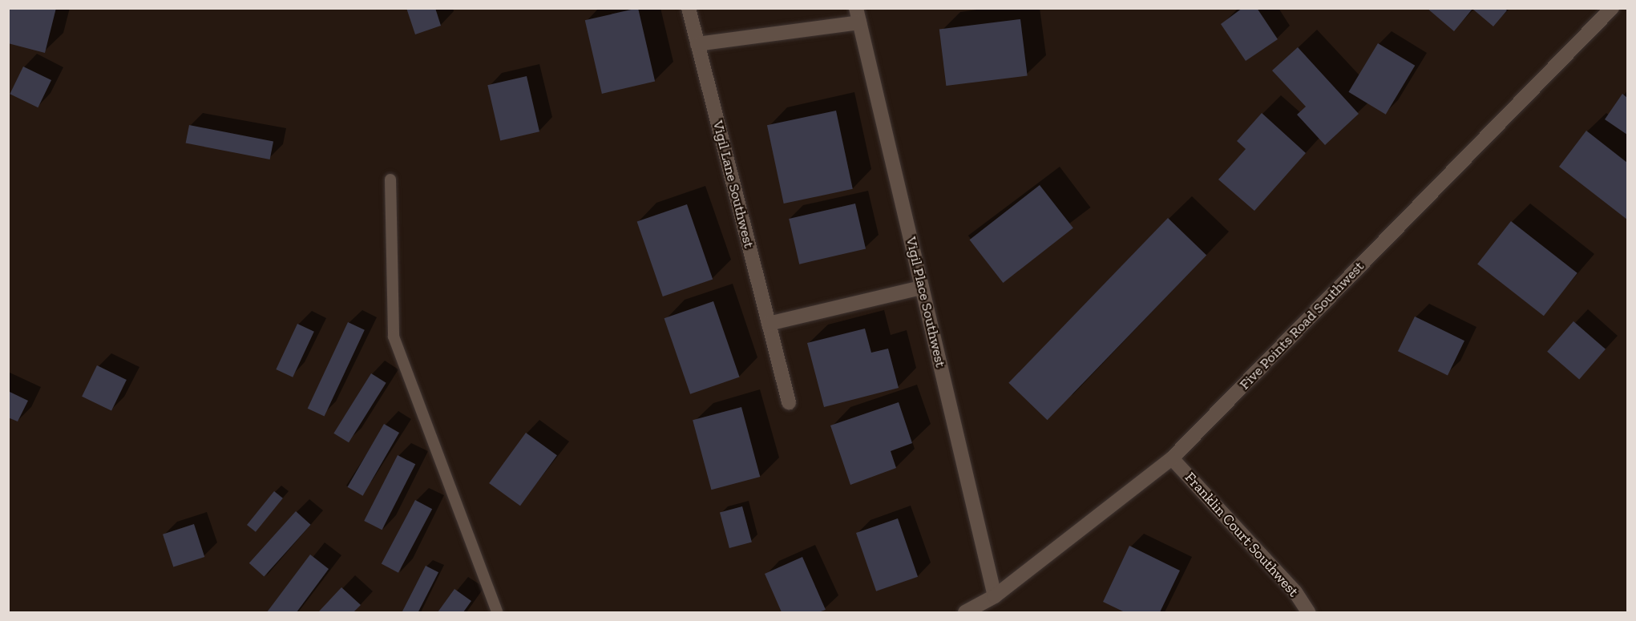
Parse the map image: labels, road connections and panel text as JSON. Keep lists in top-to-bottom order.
{
  "streets": {
    "street": [
      "Vigil Lane Southwest",
      "Vigil Place Southwest",
      "Five Points Road Southwest",
      "Franklin Court Southwest"
    ]
  },
  "crossings": [
    ["Vigil Place Southwest", "Five Points Road Southwest"],
    ["Five Points Road Southwest", "Franklin Court Southwest"]
  ]
}
